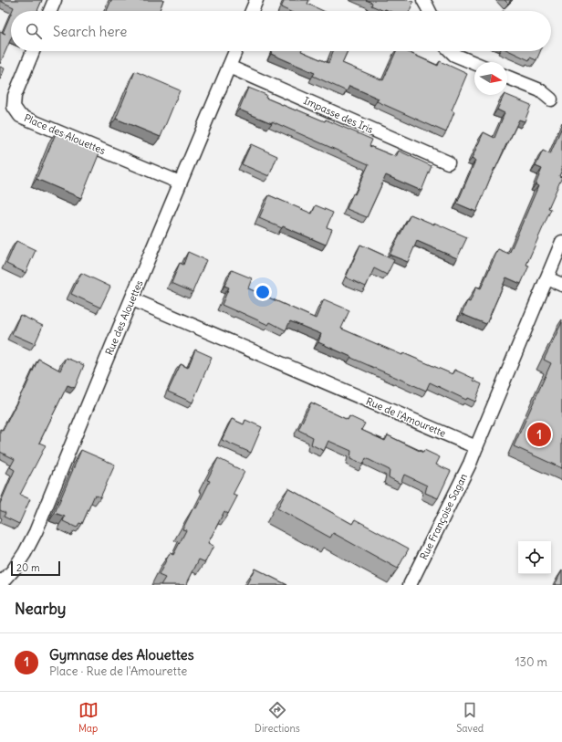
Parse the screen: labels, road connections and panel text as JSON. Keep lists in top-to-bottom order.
{
  "streets": {
    "street": [
      "Impasse des Iris",
      "Place des Alouettes",
      "Rue des Alouettes",
      "Rue de l'Amourette",
      "Rue Françoise Sagan"
    ]
  },
  "crossings": [
    ["Impasse des Iris", "Rue des Alouettes"],
    ["Place des Alouettes", "Rue des Alouettes"],
    ["Rue des Alouettes", "Rue de l'Amourette"],
    ["Rue de l'Amourette", "Rue Françoise Sagan"]
  ],
  "scale_bar": "20 m",
  "north": "right",
  "page": {
    "search": "Search here",
    "pins": "1",
    "scale": "20 m",
    "heading": "Nearby",
    "list": [
      {
        "mark": "1",
        "name": "Gymnase des Alouettes",
        "note": "Place · Rue de l'Amourette",
        "value": "130 m"
      }
    ],
    "nav": ["Map", "Directions", "Saved"]
  }
}
